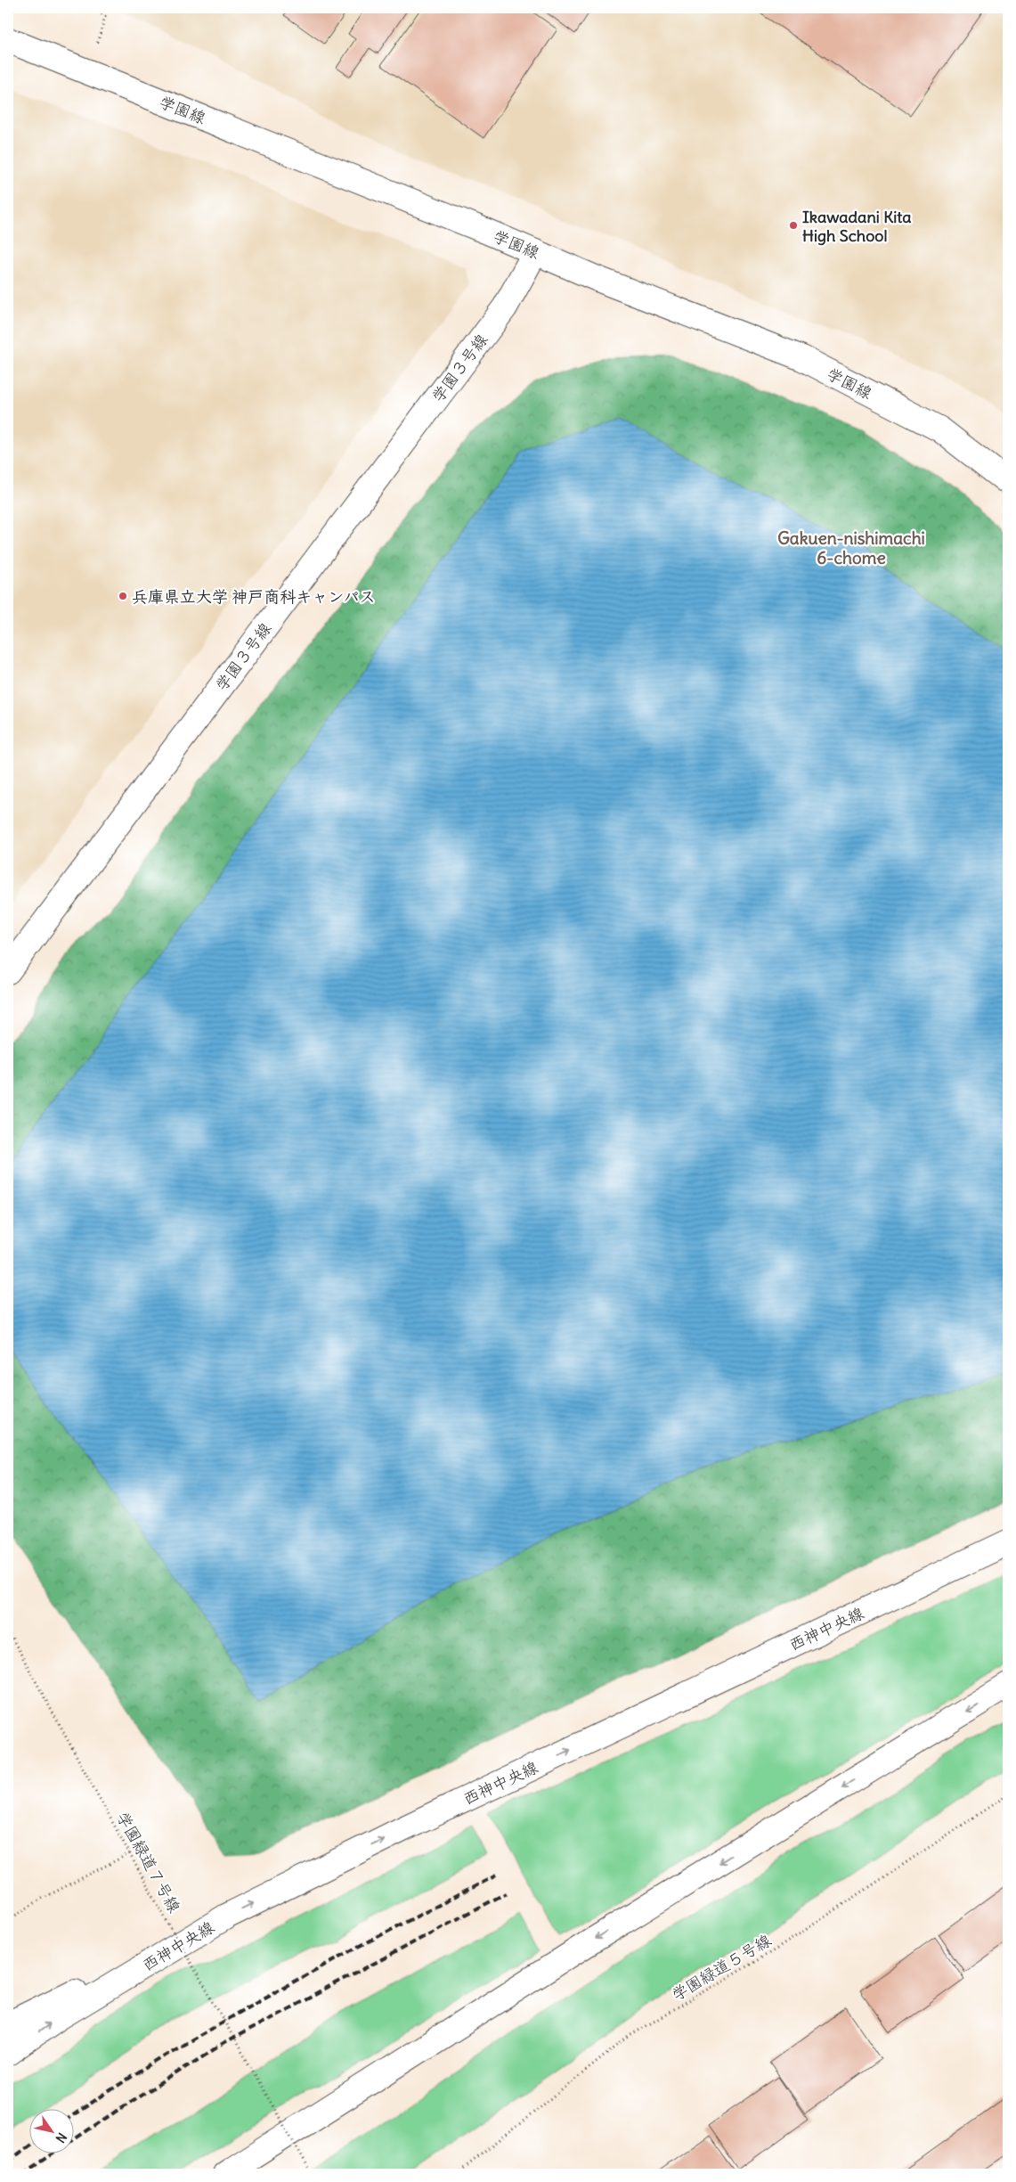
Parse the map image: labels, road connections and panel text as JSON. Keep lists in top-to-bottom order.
{
  "streets": {
    "street": ["学園線", "学園３号線", "西神中央線"],
    "path": ["学園緑道７号線", "学園緑道５号線"]
  },
  "crossings": [
    ["学園線", "学園３号線"]
  ],
  "districts": ["Gakuen-nishimachi 6-chome"],
  "places": ["Ikawadani Kita High School", "兵庫県立大学 神戸商科キャンパス"],
  "north": "bottom right"
}
